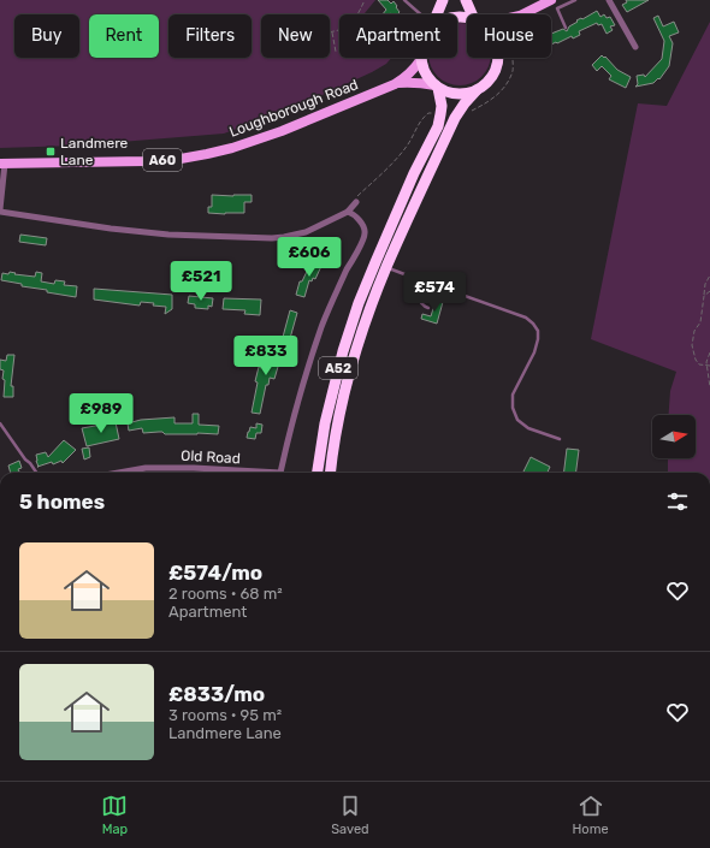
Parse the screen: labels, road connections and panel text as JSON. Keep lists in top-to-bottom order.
{
  "streets": {
    "highway": ["A52"],
    "main road": ["Loughborough Road", "A60"],
    "street": ["Old Road"]
  },
  "crossings": [
    ["Loughborough Road", "A52"]
  ],
  "places": {
    "transit": ["Landmere Lane"]
  },
  "north": "right",
  "page": {
    "chip": [
      "Buy",
      "Rent",
      "Filters",
      "New",
      "Apartment",
      "House"
    ],
    "price": [
      "£606",
      "£521",
      "£574",
      "£833",
      "£989"
    ],
    "heading": "5 homes",
    "list": [
      {
        "name": "£574/mo",
        "note": "2 rooms · 68 m² · Apartment"
      },
      {
        "name": "£833/mo",
        "note": "3 rooms · 95 m² · Landmere Lane"
      }
    ],
    "tabs": ["Map", "Saved", "Home"]
  }
}
